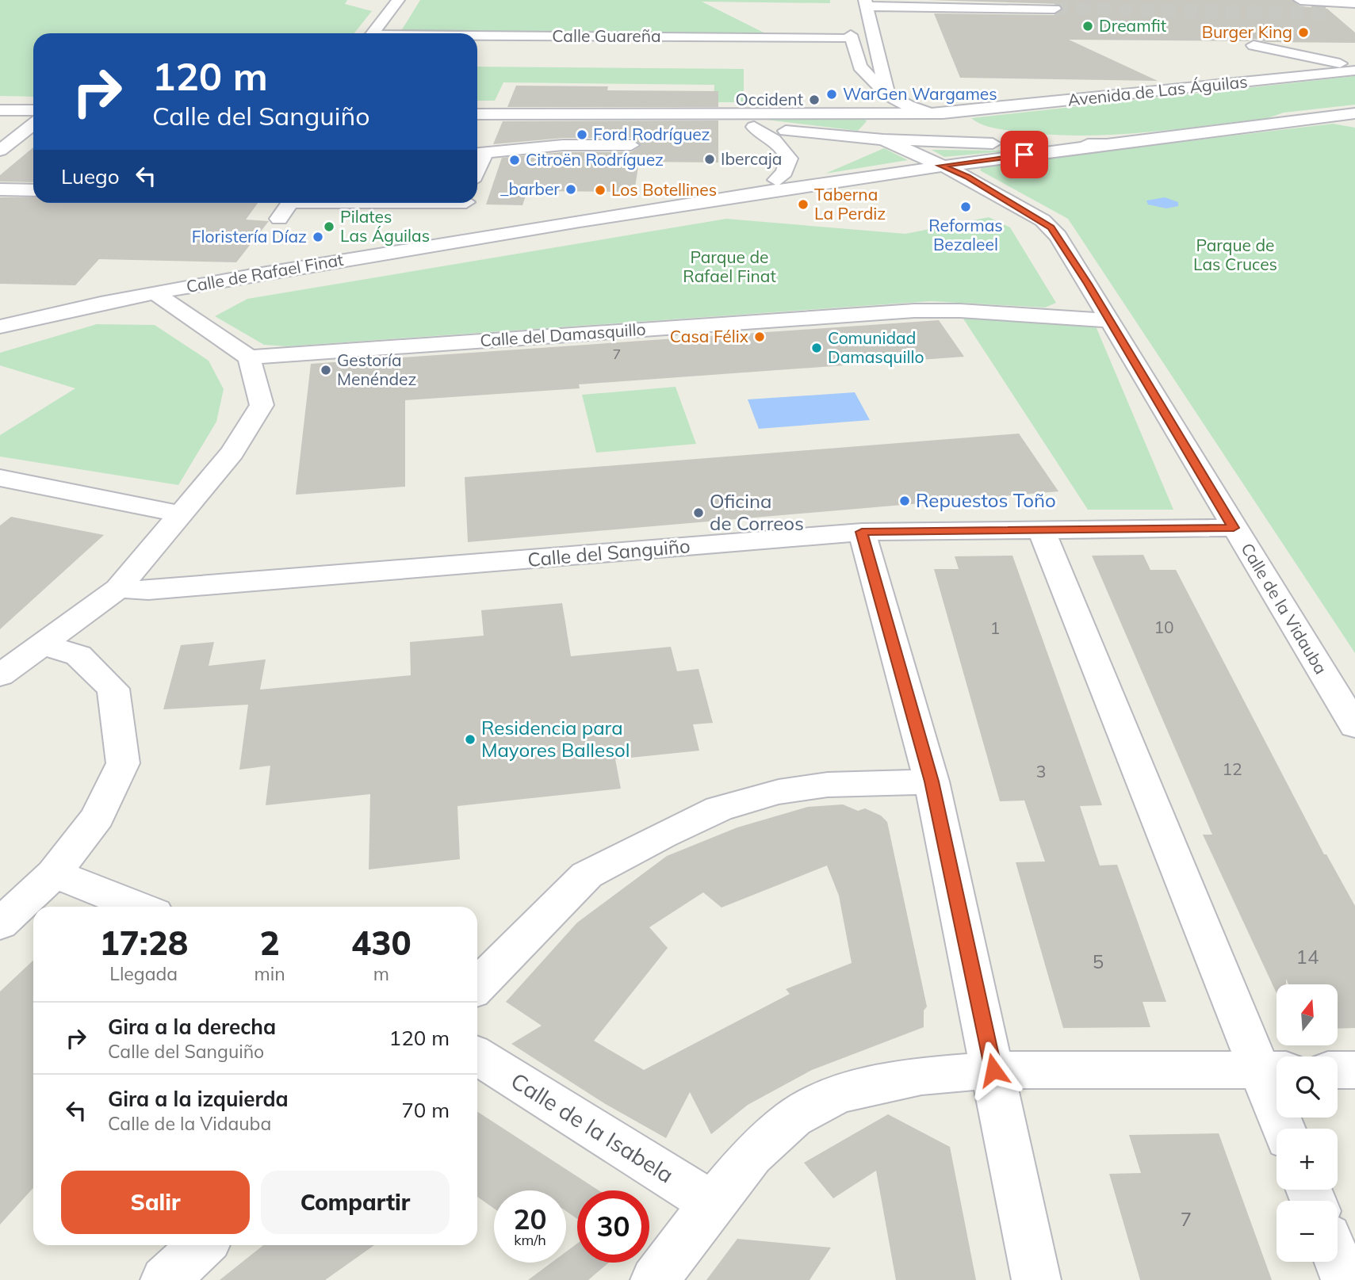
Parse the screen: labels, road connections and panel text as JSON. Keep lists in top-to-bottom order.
{
  "streets": {
    "street": [
      "Calle Guareña",
      "Avenida de Las Águilas",
      "Calle de Rafael Finat",
      "Calle del Damasquillo",
      "Calle del Sanguiño",
      "Calle de la Vidauba",
      "Calle de la Isabela"
    ]
  },
  "crossings": [
    ["Avenida de Las Águilas", "Calle de Rafael Finat"],
    ["Avenida de Las Águilas", "Calle de la Vidauba"],
    ["Calle de Rafael Finat", "Calle de la Vidauba"],
    ["Calle del Damasquillo", "Calle de la Vidauba"],
    ["Calle del Sanguiño", "Calle de la Vidauba"]
  ],
  "parks": ["Parque de Las Cruces", "Parque de Rafael Finat"],
  "places": [
    "Dreamfit",
    "Burger King",
    "WarGen Wargames",
    "Occident",
    "Ford Rodríguez",
    "Ibercaja",
    "Citroën Rodríguez",
    "_barber",
    "Los Botellines",
    "Taberna La Perdiz",
    "Reformas Bezaleel",
    "Pilates Las Águilas",
    "Floristería Díaz",
    "Casa Félix",
    "Comunidad Damasquillo",
    "Gestoría Menéndez",
    "Repuestos Toño",
    "Oficina de Correos",
    "Residencia para Mayores Ballesol"
  ],
  "house_numbers": [
    "7",
    "10",
    "1",
    "12",
    "3",
    "14",
    "5",
    "7"
  ],
  "north": "top",
  "page": {
    "turn": ["120 m", "Calle del Sanguiño"],
    "then": "Luego",
    "eta": [
      "17:28",
      "Llegada",
      "2",
      "min",
      "430",
      "m"
    ],
    "map_buttons": ["+", "−"],
    "list": [
      {
        "name": "Gira a la derecha",
        "note": "Calle del Sanguiño",
        "value": "120 m"
      },
      {
        "name": "Gira a la izquierda",
        "note": "Calle de la Vidauba",
        "value": "70 m"
      }
    ],
    "buttons": ["Salir", "Compartir"],
    "speed": "20 km/h",
    "limit": "30"
  }
}
